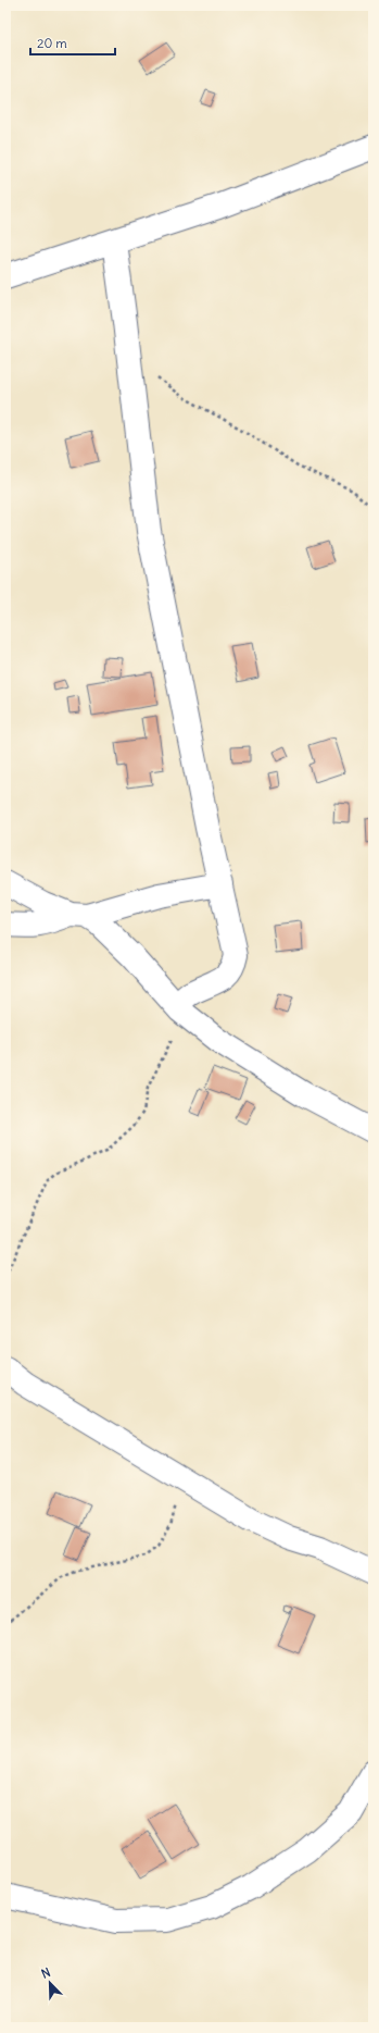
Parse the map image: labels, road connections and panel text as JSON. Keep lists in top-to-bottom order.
{
  "scale_bar": "20 m",
  "north": "top left"
}
